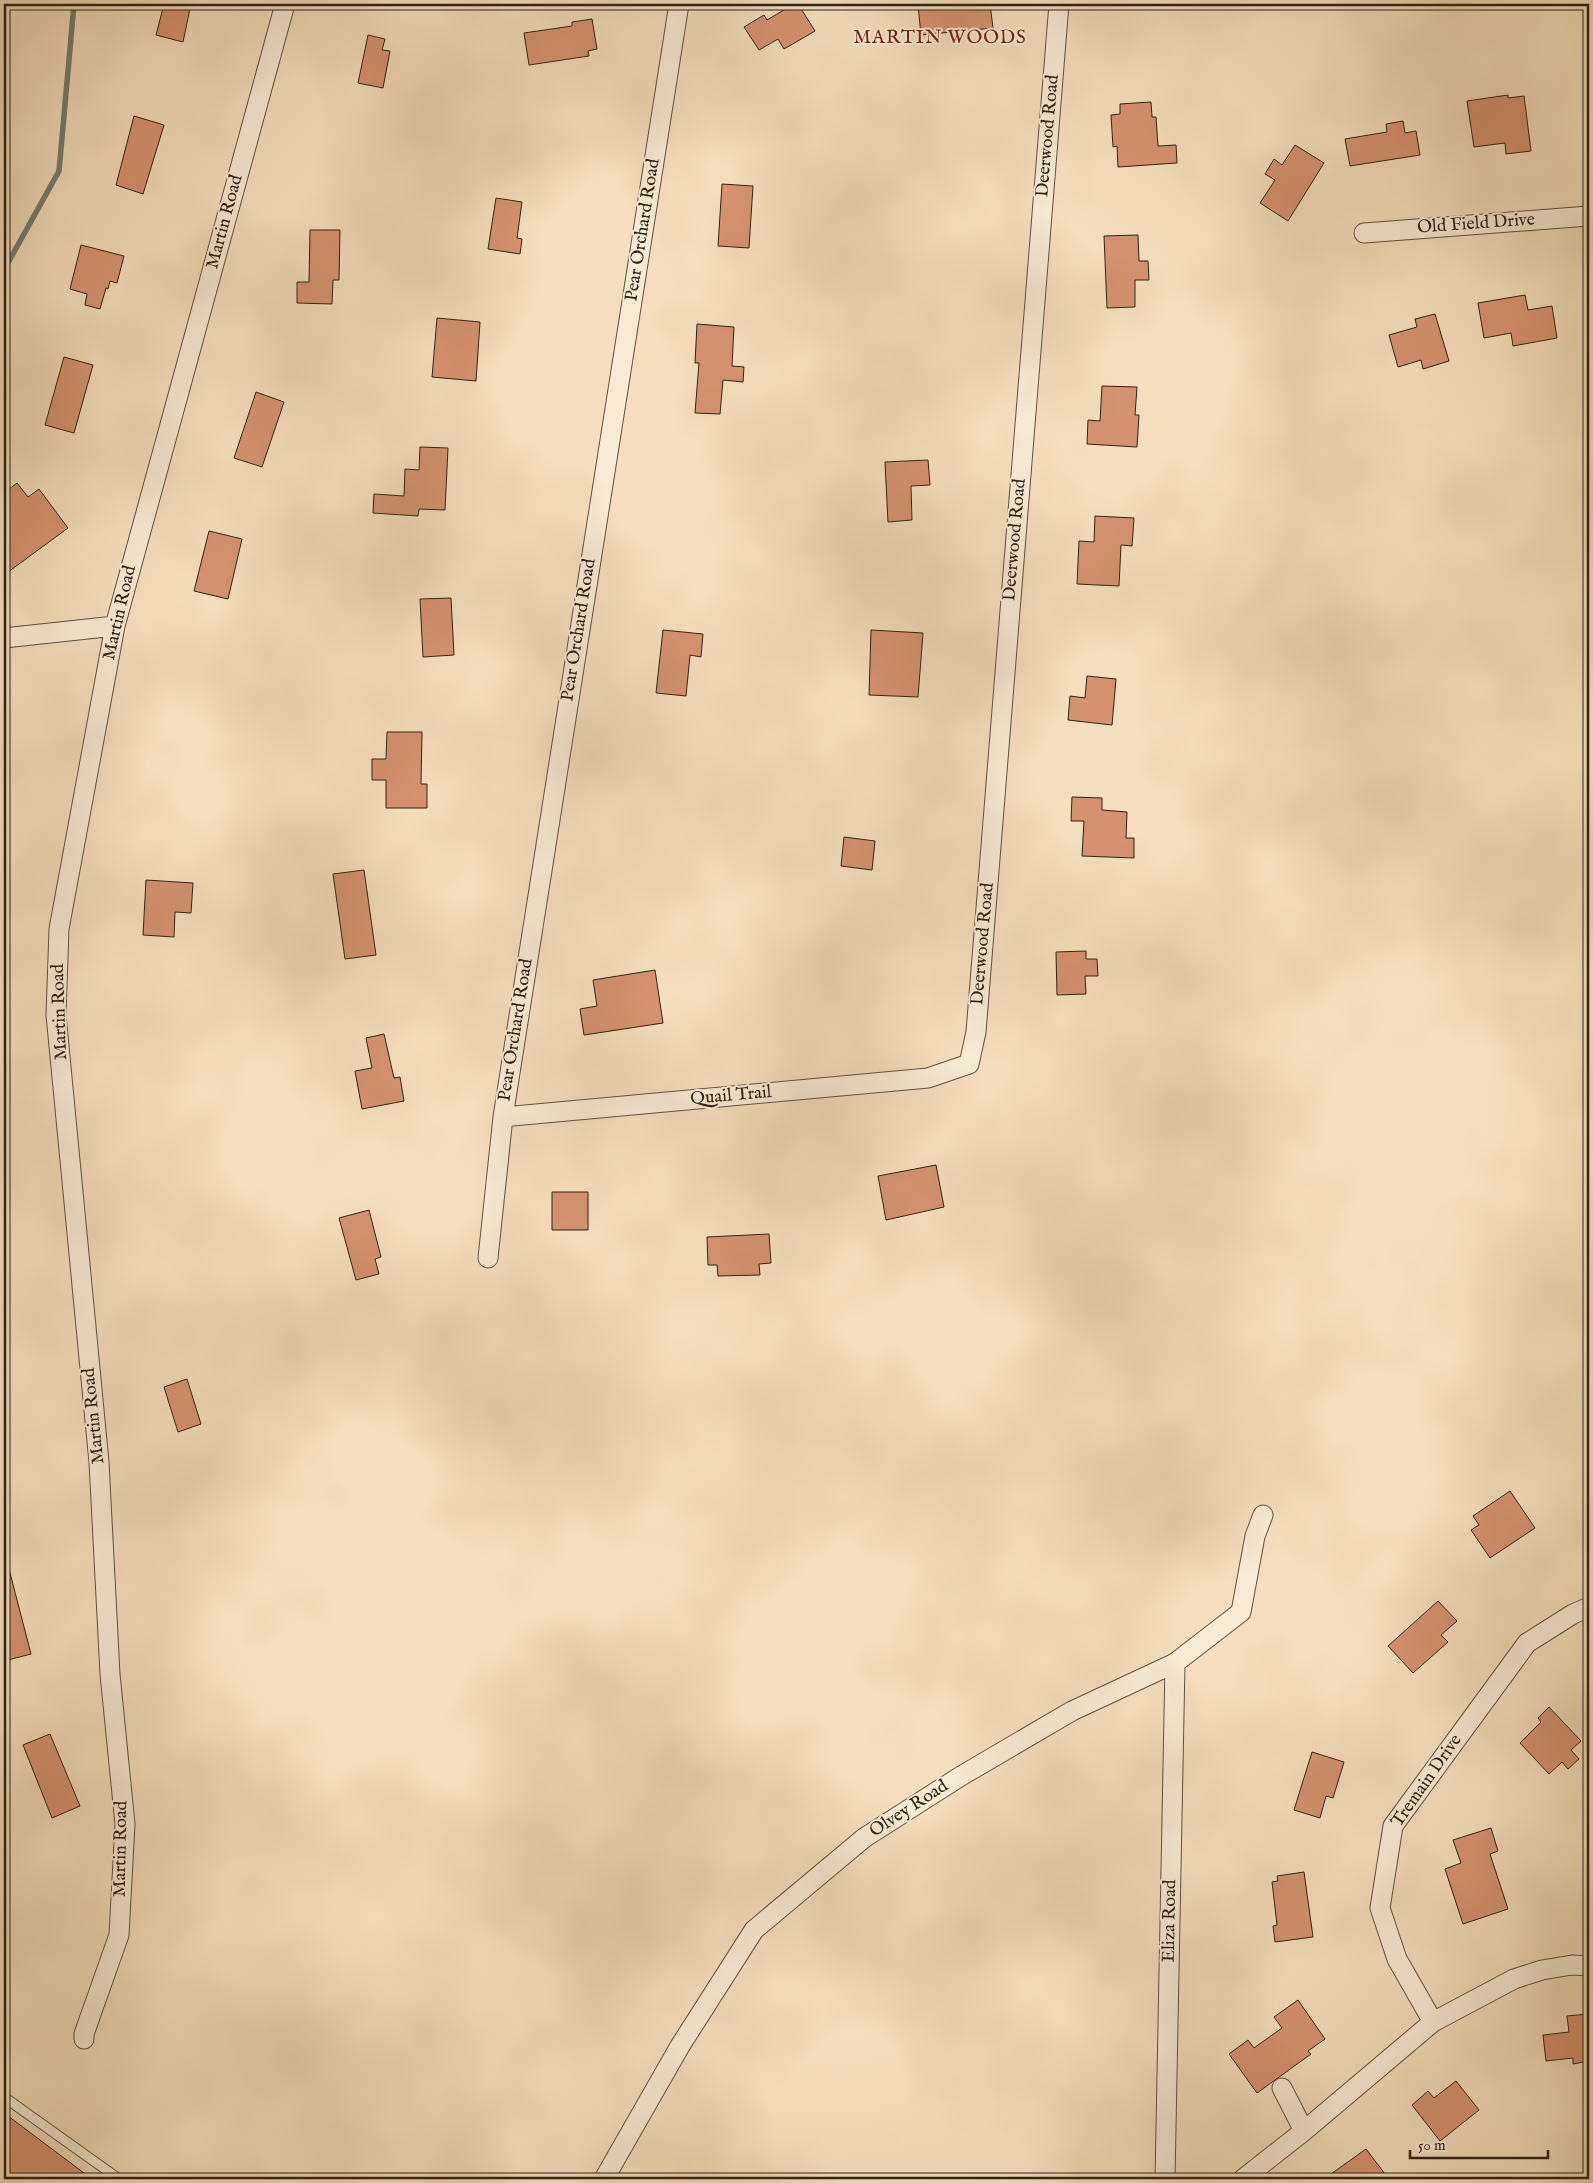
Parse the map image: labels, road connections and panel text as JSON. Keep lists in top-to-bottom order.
{
  "streets": {
    "street": [
      "Deerwood Road",
      "Martin Road",
      "Old Field Drive",
      "Pear Orchard Road",
      "Quail Trail",
      "Tremain Drive",
      "Olvey Road",
      "Eliza Road"
    ]
  },
  "crossings": [
    ["Deerwood Road", "Quail Trail"],
    ["Pear Orchard Road", "Quail Trail"],
    ["Olvey Road", "Eliza Road"]
  ],
  "districts": ["MARTIN WOODS"],
  "scale_bar": "50 m"
}
